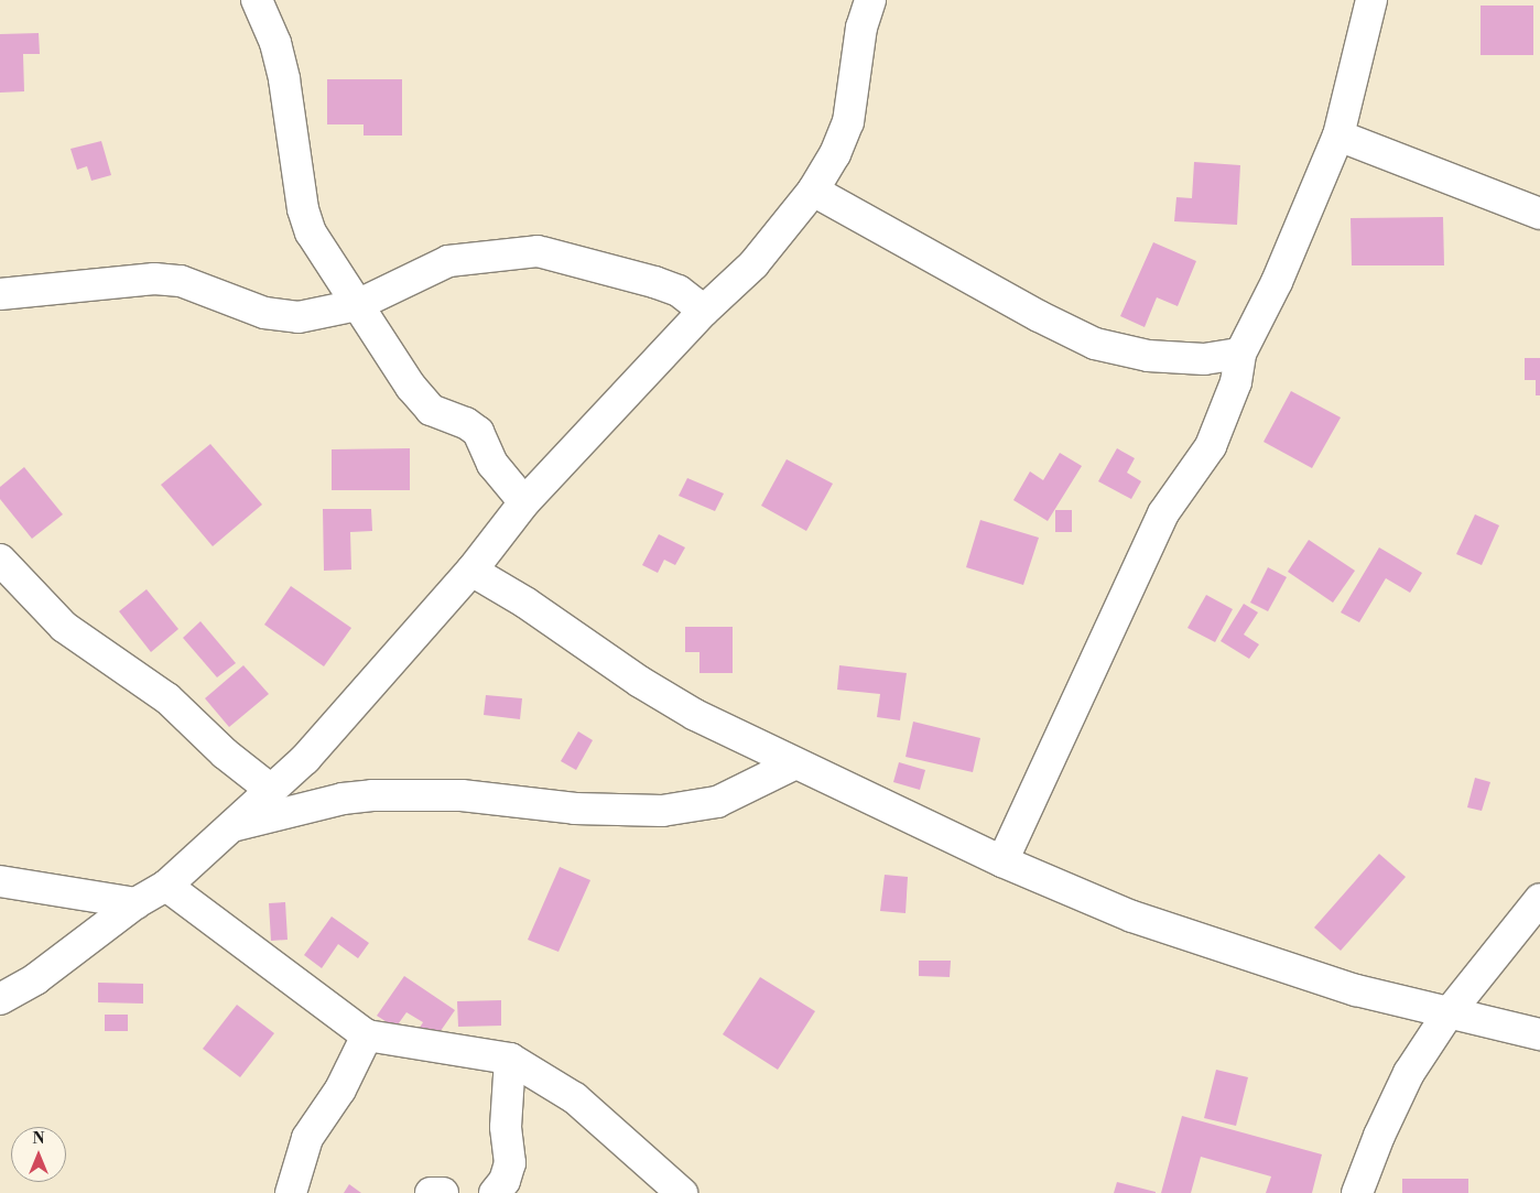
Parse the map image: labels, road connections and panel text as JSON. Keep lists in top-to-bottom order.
{
  "north": "top"
}
